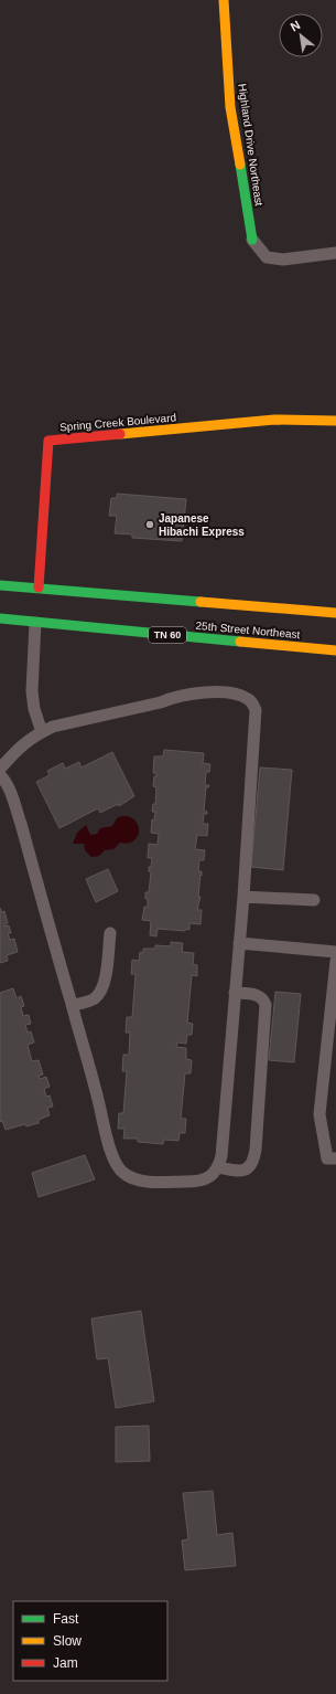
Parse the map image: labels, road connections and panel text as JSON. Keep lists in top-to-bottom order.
{
  "streets": {
    "main road": [
      "Highland Drive Northeast",
      "Spring Creek Boulevard",
      "25th Street Northeast",
      "TN 60"
    ]
  },
  "places": ["Japanese Hibachi Express"],
  "legend": ["Fast", "Slow", "Jam"],
  "north": "top left"
}
